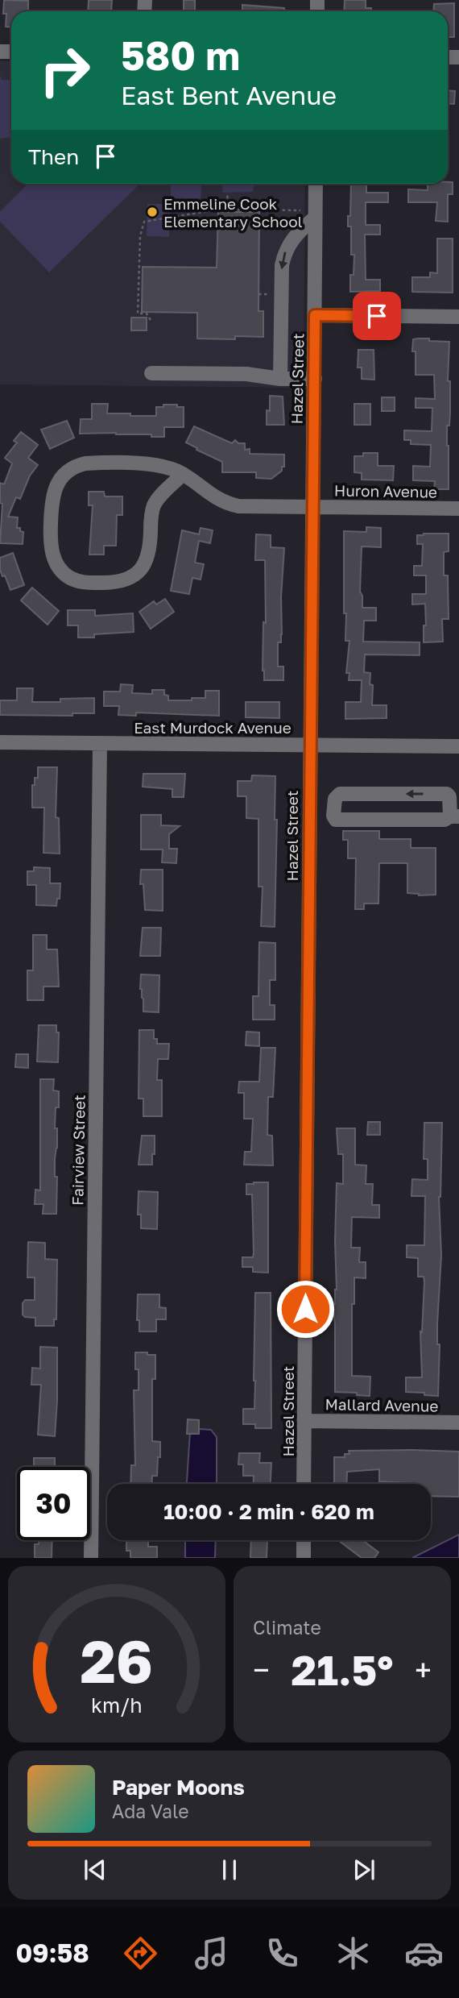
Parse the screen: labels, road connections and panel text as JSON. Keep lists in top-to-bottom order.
{
  "streets": {
    "street": [
      "Hazel Street",
      "Huron Avenue",
      "East Murdock Avenue",
      "Fairview Street",
      "Mallard Avenue"
    ]
  },
  "crossings": [
    ["Hazel Street", "Huron Avenue"],
    ["Hazel Street", "East Murdock Avenue"],
    ["Hazel Street", "Mallard Avenue"],
    ["East Murdock Avenue", "Fairview Street"]
  ],
  "places": ["Emmeline Cook Elementary School"],
  "page": {
    "turn": ["580 m", "East Bent Avenue"],
    "then": "Then",
    "limit": "30",
    "trip": "10:00 · 2 min · 620 m",
    "tile": "Climate",
    "heat": ["−", "21.5°", "+"],
    "song": ["Paper Moons", "Ada Vale"],
    "tabs": "09:58",
    "gauge": ["26", "km/h"]
  }
}
